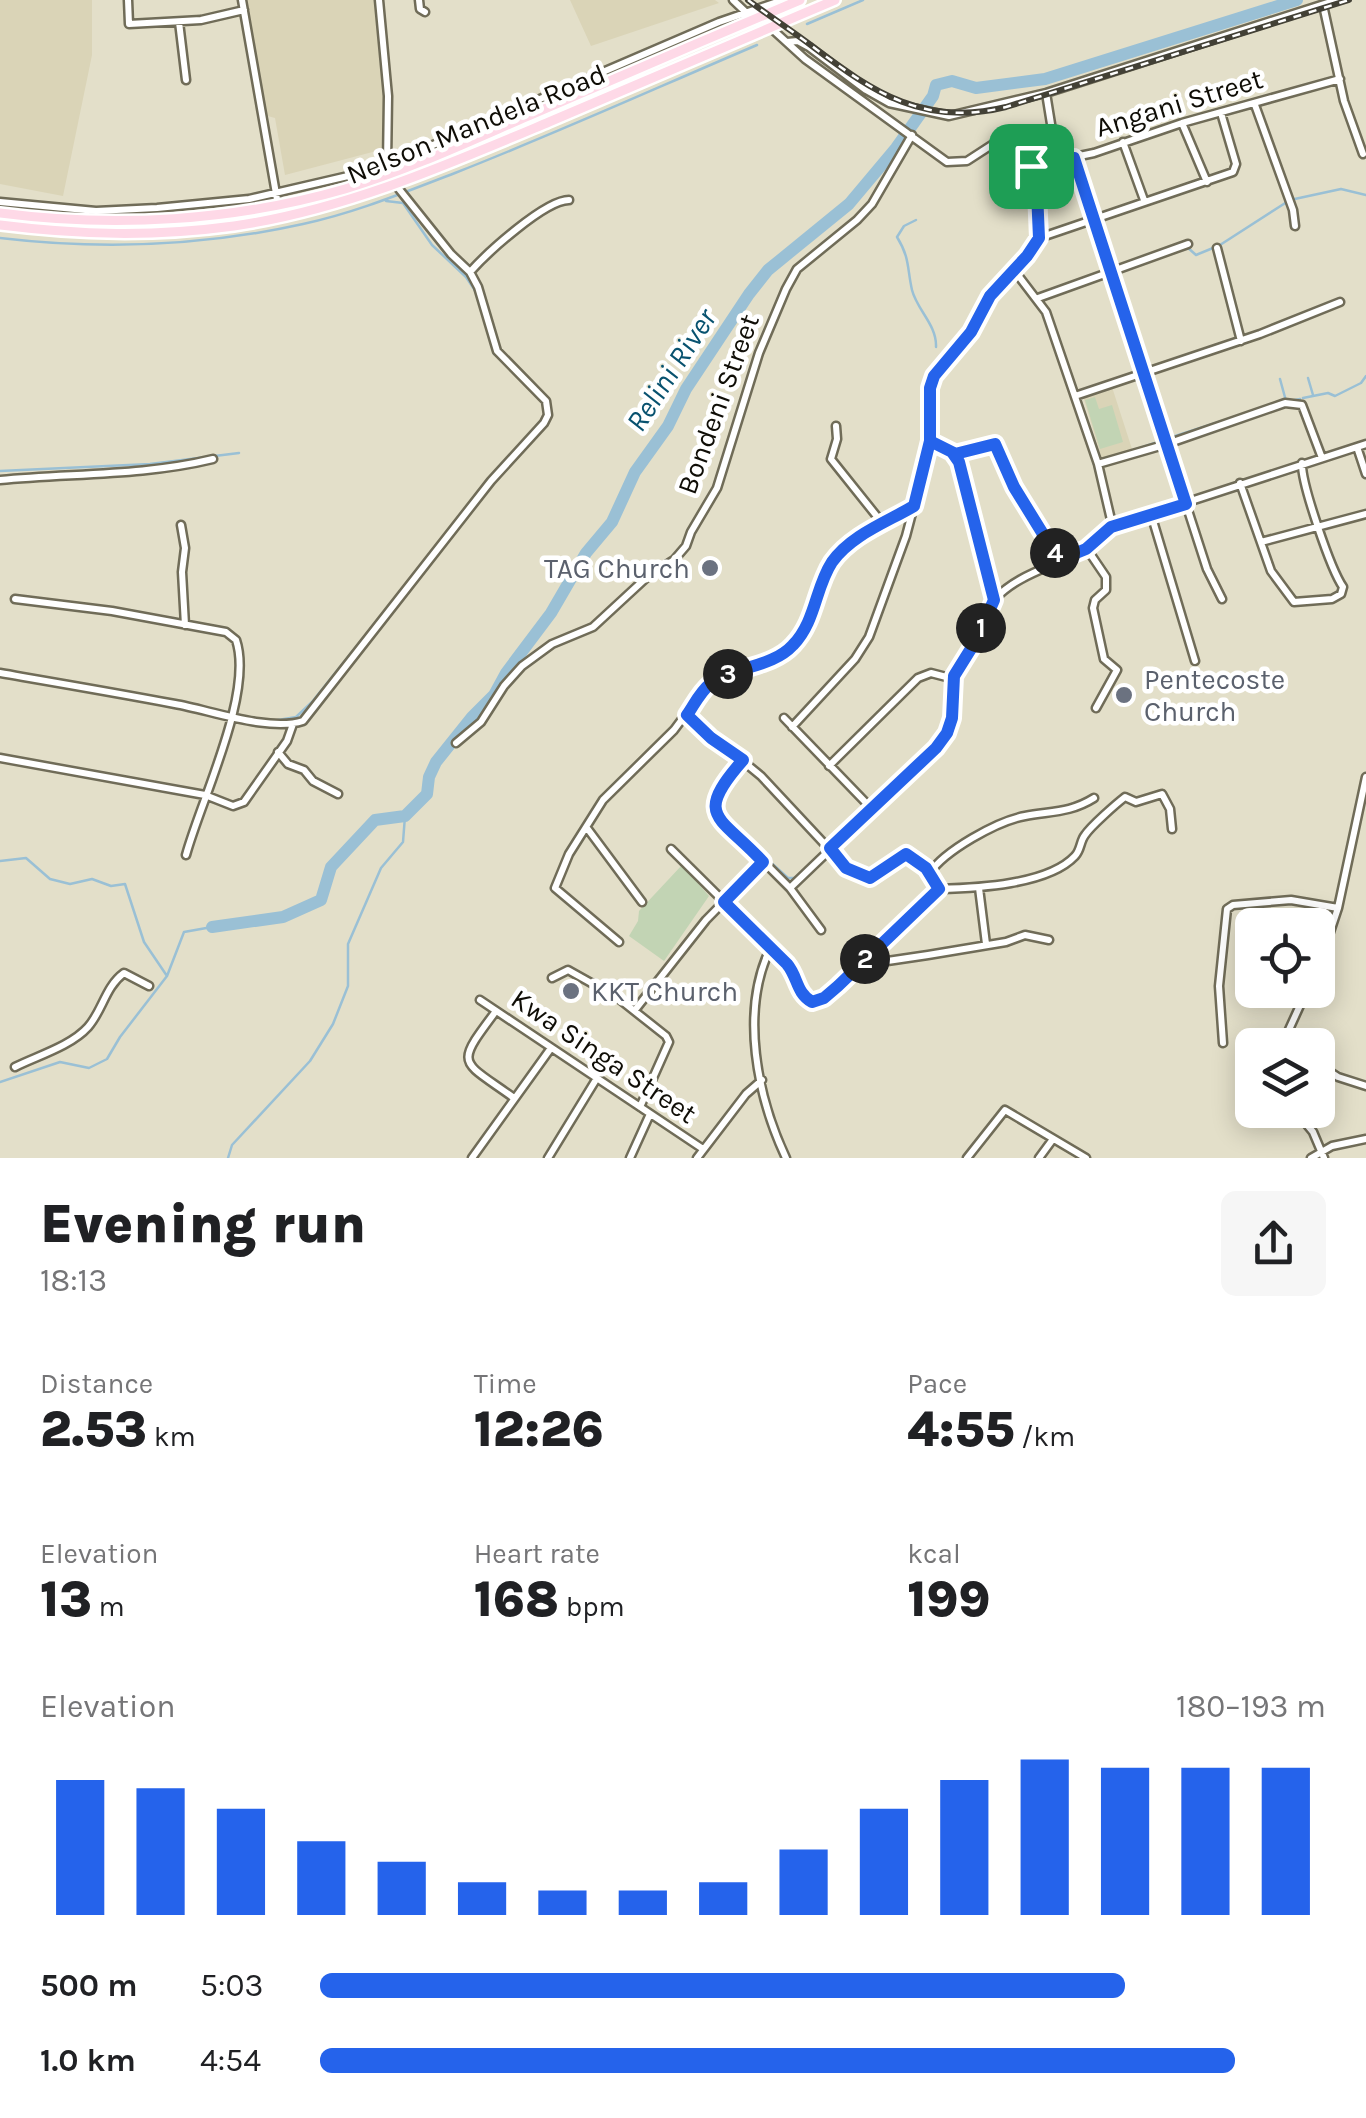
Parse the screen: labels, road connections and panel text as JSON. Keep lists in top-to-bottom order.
{
  "streets": {
    "main road": ["Nelson Mandela Road"],
    "street": ["Angani Street", "Bondeni Street", "Kwa Singa Street"]
  },
  "water": ["Relini River"],
  "places": ["TAG Church", "Pentecoste Church", "KKT Church"],
  "page": {
    "pins": [
      "4",
      "1",
      "3",
      "2"
    ],
    "heading": ["Evening run", "18:13"],
    "stats": [
      ["Distance", "2.53 km"],
      ["Time", "12:26"],
      ["Pace", "4:55 /km"],
      ["Elevation", "13 m"],
      ["Heart rate", "168 bpm"],
      ["kcal", "199"]
    ],
    "chart": ["Elevation", "180–193 m"],
    "list": [
      {
        "name": "500 m",
        "note": "5:03"
      },
      {
        "name": "1.0 km",
        "note": "4:54"
      }
    ]
  }
}
